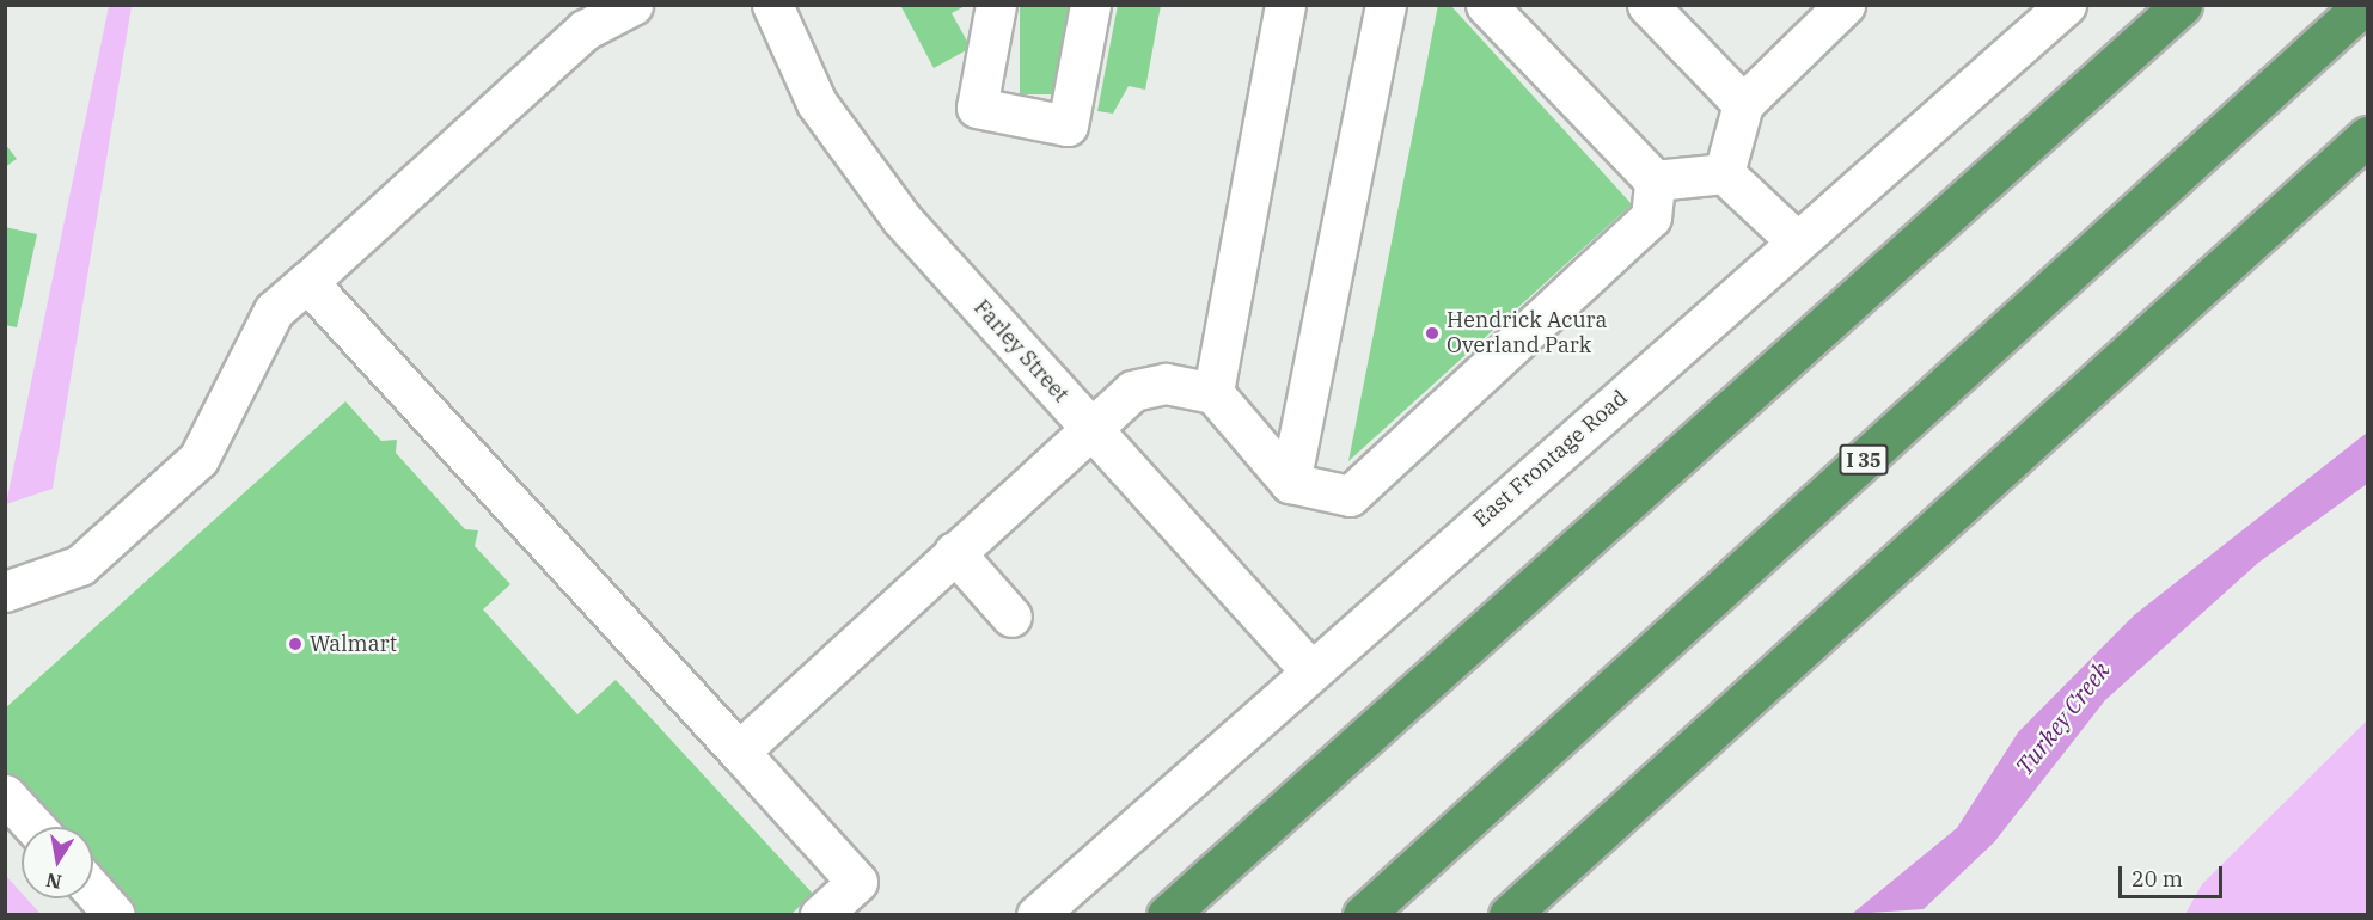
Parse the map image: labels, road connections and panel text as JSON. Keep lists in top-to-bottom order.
{
  "streets": {
    "highway": ["I 35"],
    "street": ["Farley Street", "East Frontage Road"]
  },
  "crossings": [
    ["Farley Street", "East Frontage Road"]
  ],
  "water": ["Turkey Creek"],
  "places": ["Hendrick Acura Overland Park", "Walmart"],
  "scale_bar": "20 m",
  "north": "bottom"
}
